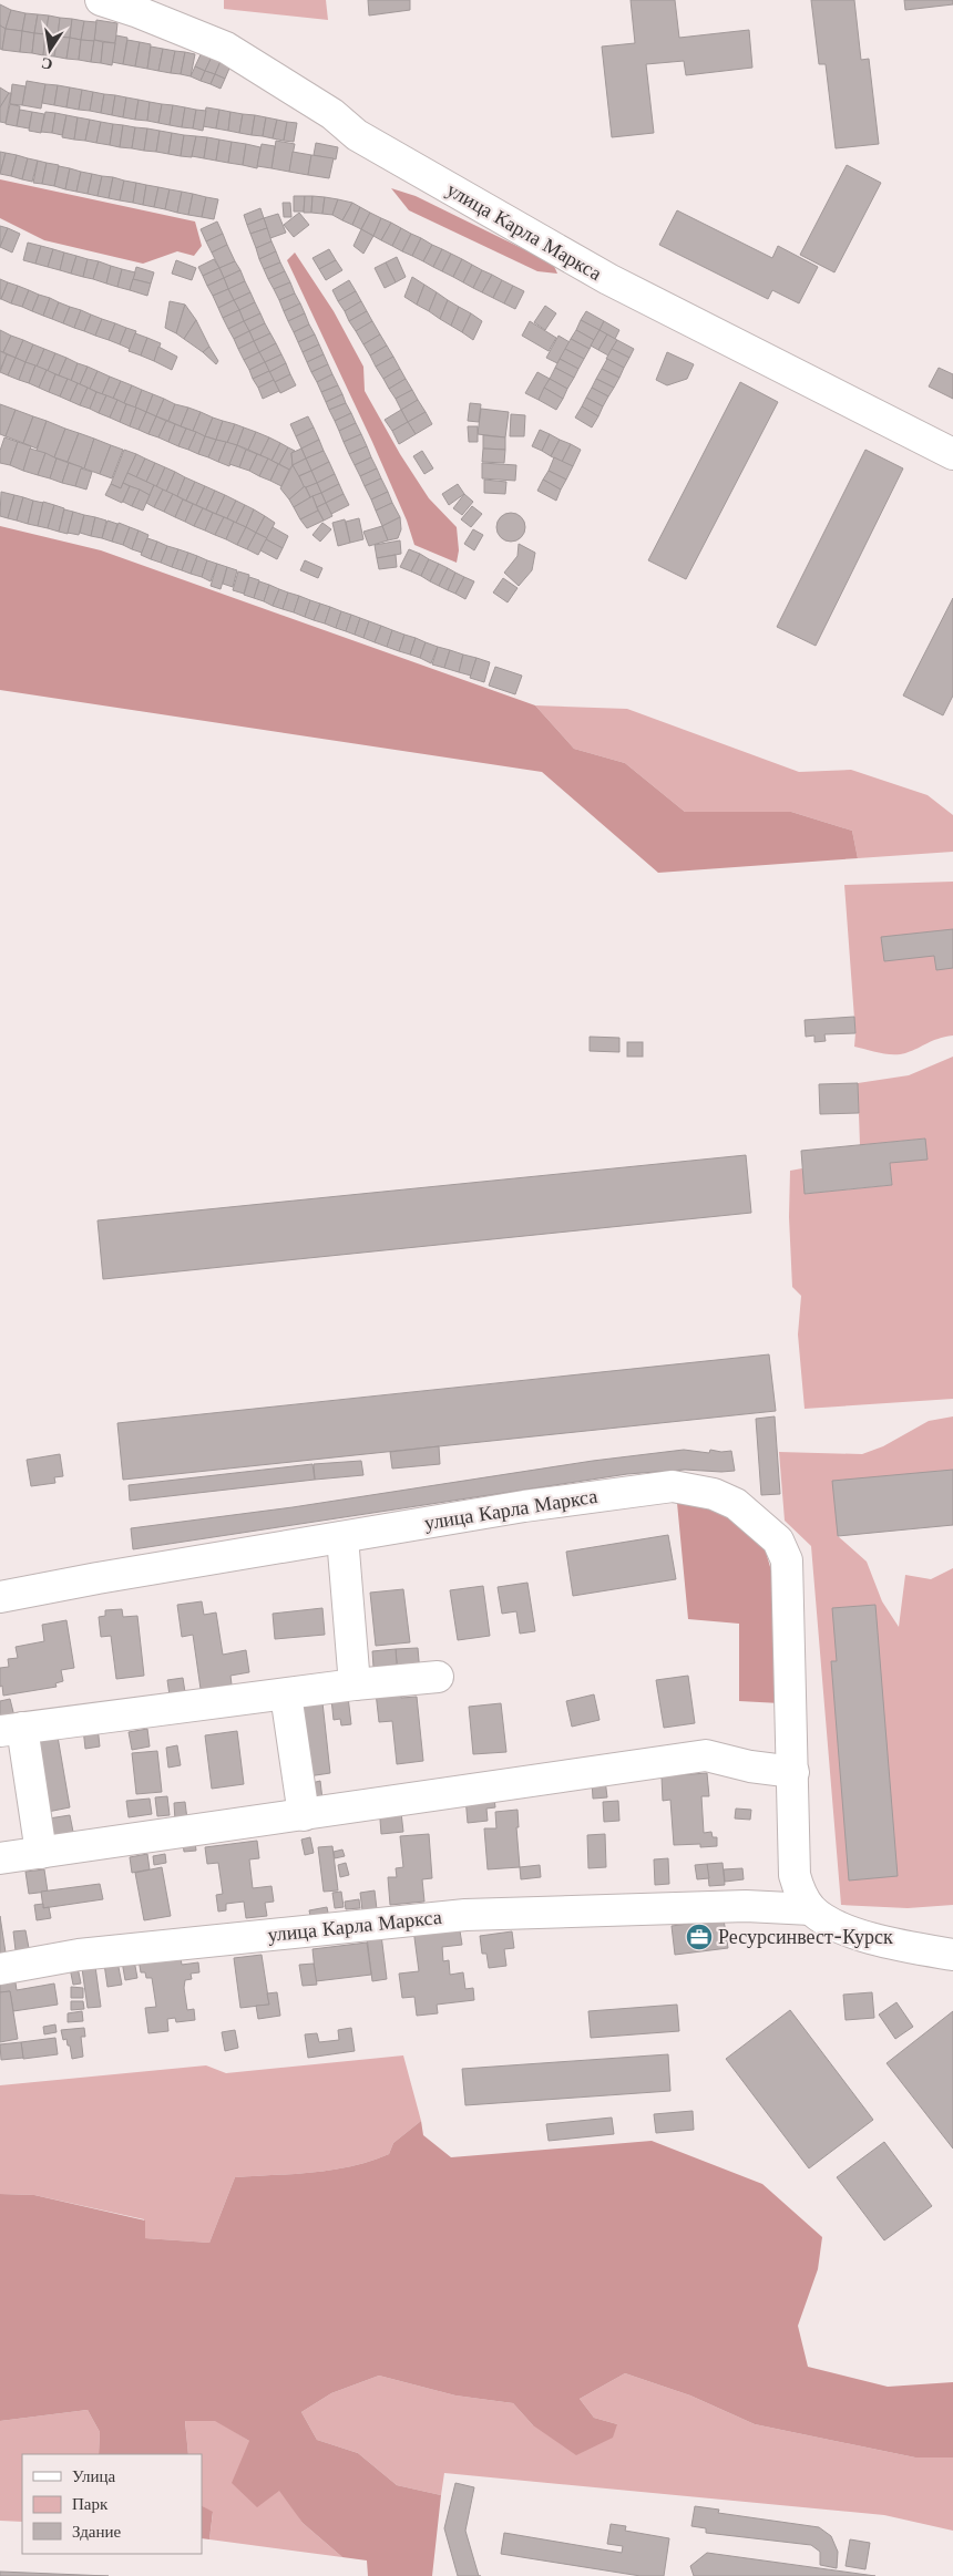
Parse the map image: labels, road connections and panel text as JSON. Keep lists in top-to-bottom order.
{
  "streets": {
    "street": ["улица Карла Маркса"]
  },
  "places": {
    "office": ["Ресурсинвест-Курск"]
  },
  "legend": ["Улица", "Парк", "Здание"],
  "north": "bottom"
}
